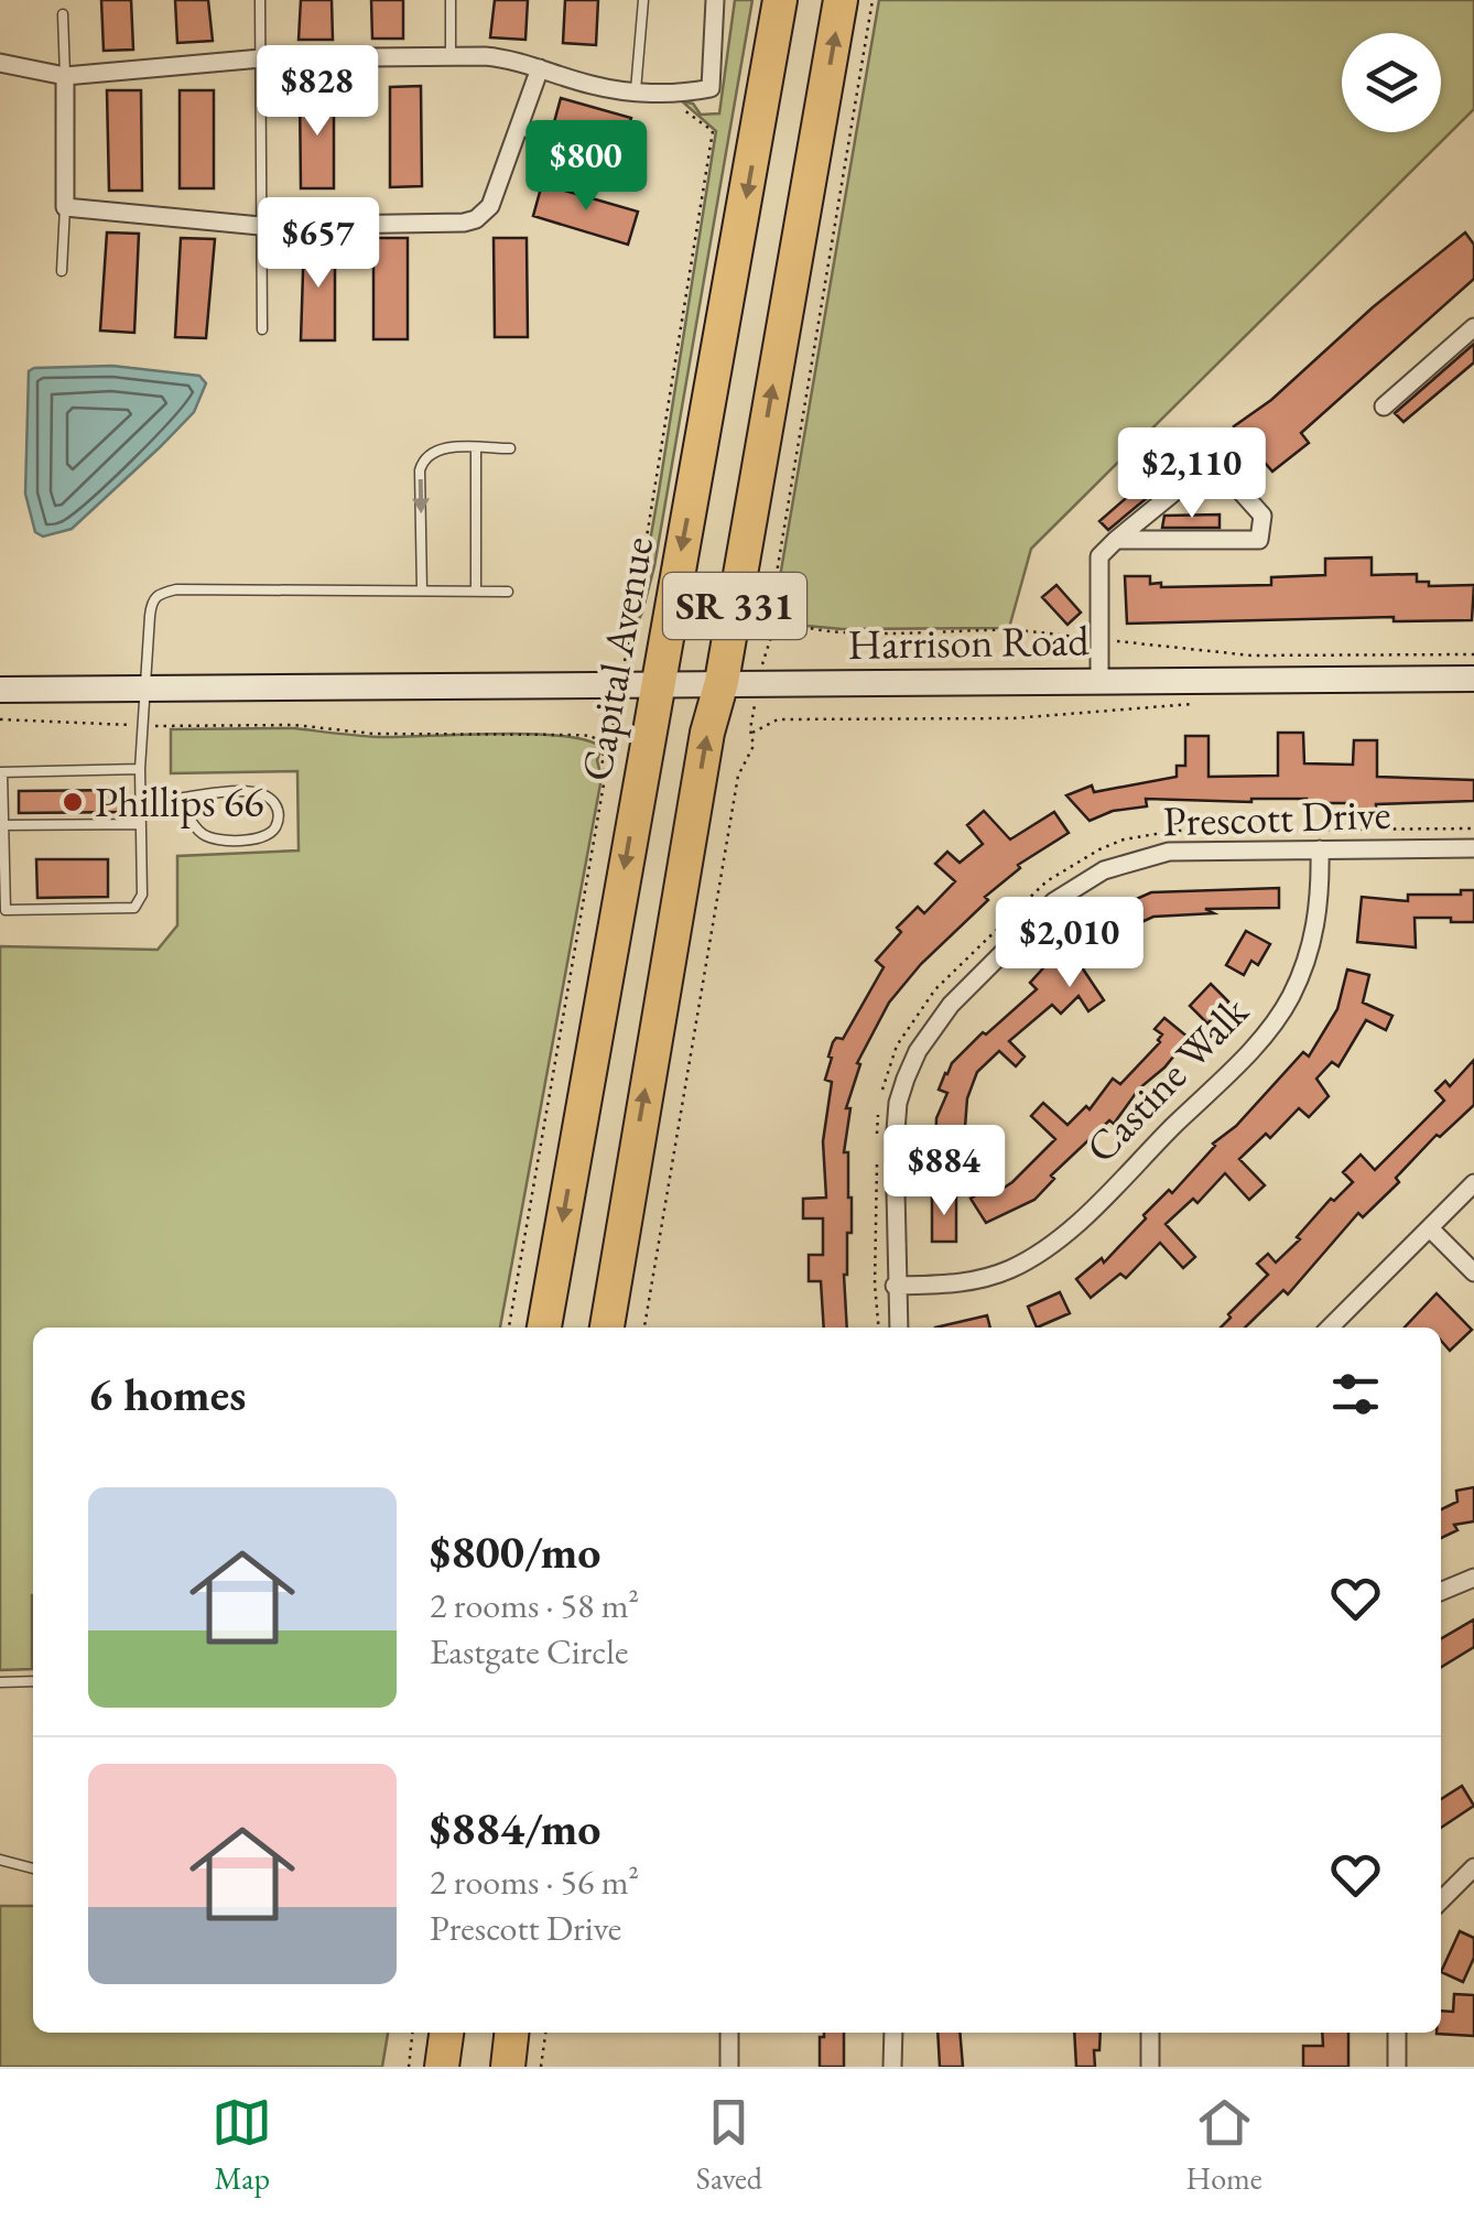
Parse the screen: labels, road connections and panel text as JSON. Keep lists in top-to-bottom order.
{
  "streets": {
    "highway": ["SR 331", "Capital Avenue"],
    "street": ["Harrison Road", "Prescott Drive", "Castine Walk"]
  },
  "crossings": [
    ["SR 331", "Harrison Road"],
    ["Harrison Road", "Capital Avenue"],
    ["Prescott Drive", "Castine Walk"]
  ],
  "places": ["Phillips 66"],
  "page": {
    "price": [
      "$828",
      "$800",
      "$657",
      "$2,110",
      "$2,010",
      "$884"
    ],
    "heading": "6 homes",
    "list": [
      {
        "name": "$800/mo",
        "note": "2 rooms · 58 m² · Eastgate Circle"
      },
      {
        "name": "$884/mo",
        "note": "2 rooms · 56 m² · Prescott Drive"
      }
    ],
    "tabs": ["Map", "Saved", "Home"]
  }
}
